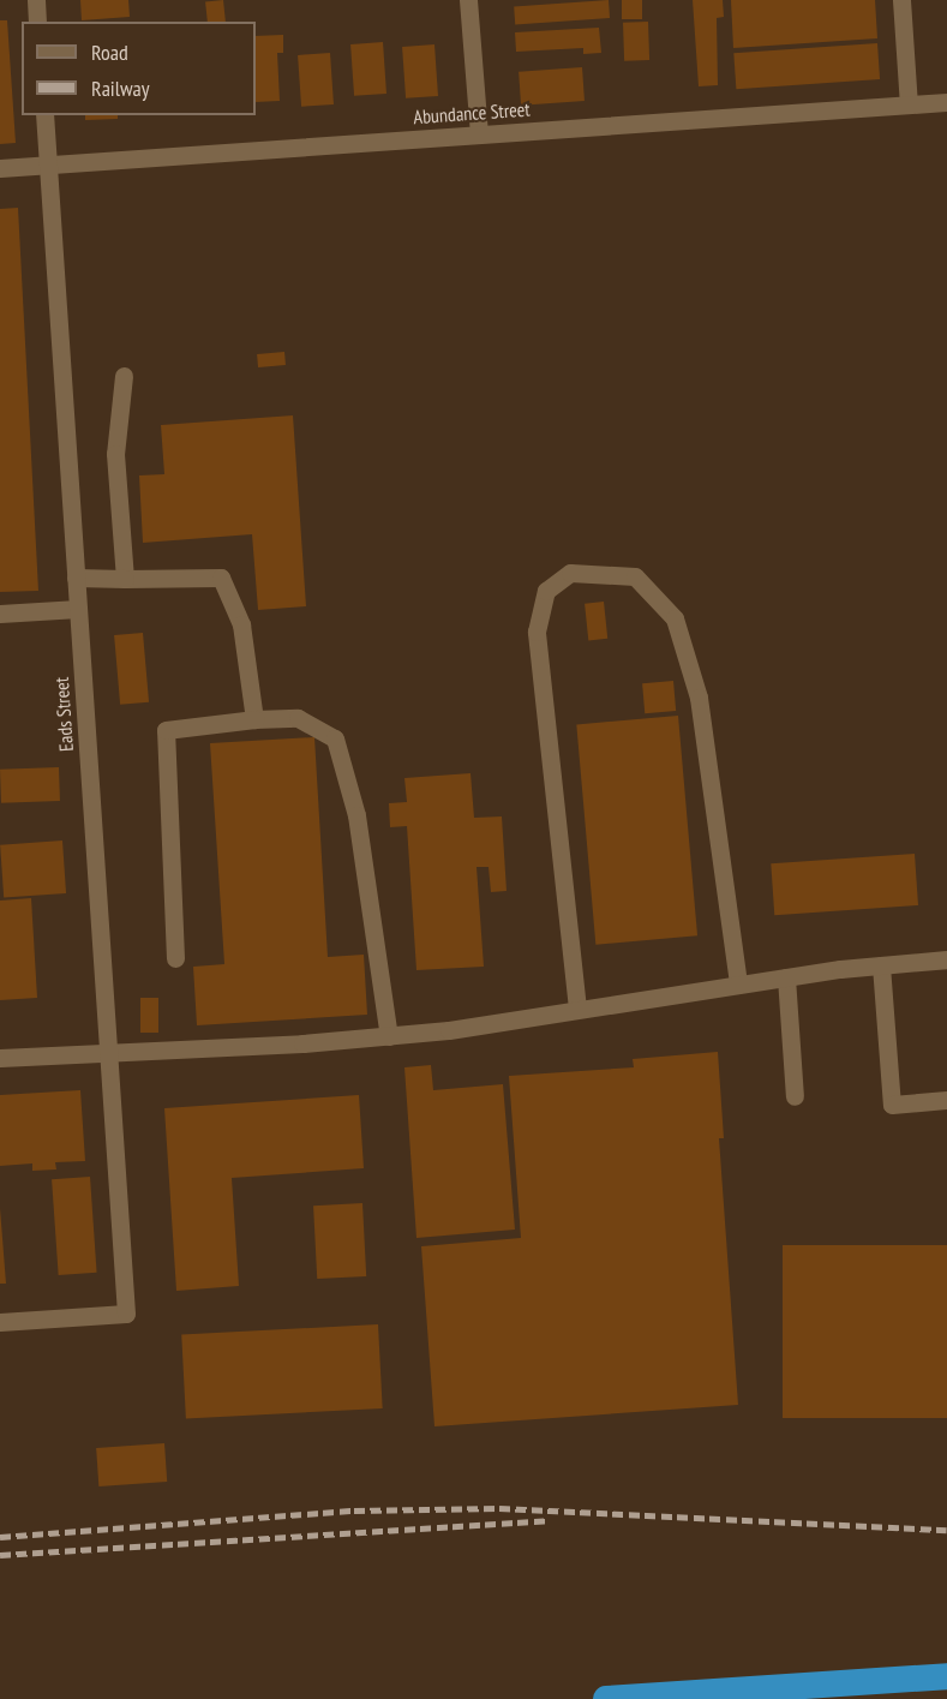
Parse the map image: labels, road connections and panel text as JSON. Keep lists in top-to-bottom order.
{
  "streets": {
    "street": ["Abundance Street", "Eads Street"]
  },
  "crossings": [
    ["Abundance Street", "Eads Street"]
  ],
  "legend": ["Road", "Railway"]
}
